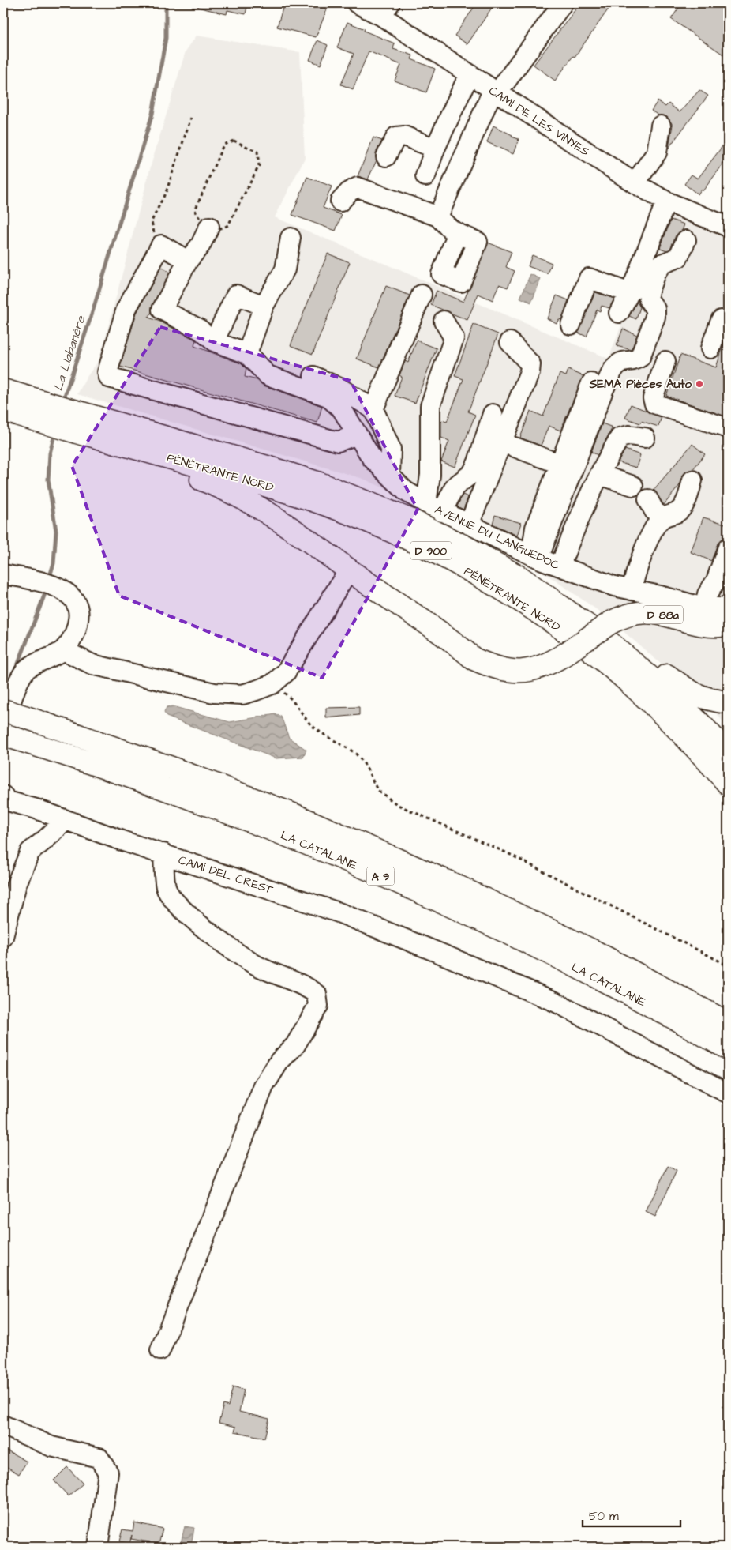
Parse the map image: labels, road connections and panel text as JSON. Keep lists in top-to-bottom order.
{
  "streets": {
    "highway": [
      "PÉNÉTRANTE NORD",
      "D 900",
      "D 88a",
      "LA CATALANE",
      "A 9"
    ],
    "street": ["CAMÍ DE LES VINYES", "AVENUE DU LANGUEDOC", "CAMÍ DEL CREST"]
  },
  "crossings": [
    ["PÉNÉTRANTE NORD", "D 900"],
    ["PÉNÉTRANTE NORD", "D 88a"],
    ["AVENUE DU LANGUEDOC", "D 88a"],
    ["D 900", "D 88a"]
  ],
  "water": ["La Llabanère"],
  "places": ["SEMA Pièces Auto"],
  "scale_bar": "50 m"
}
